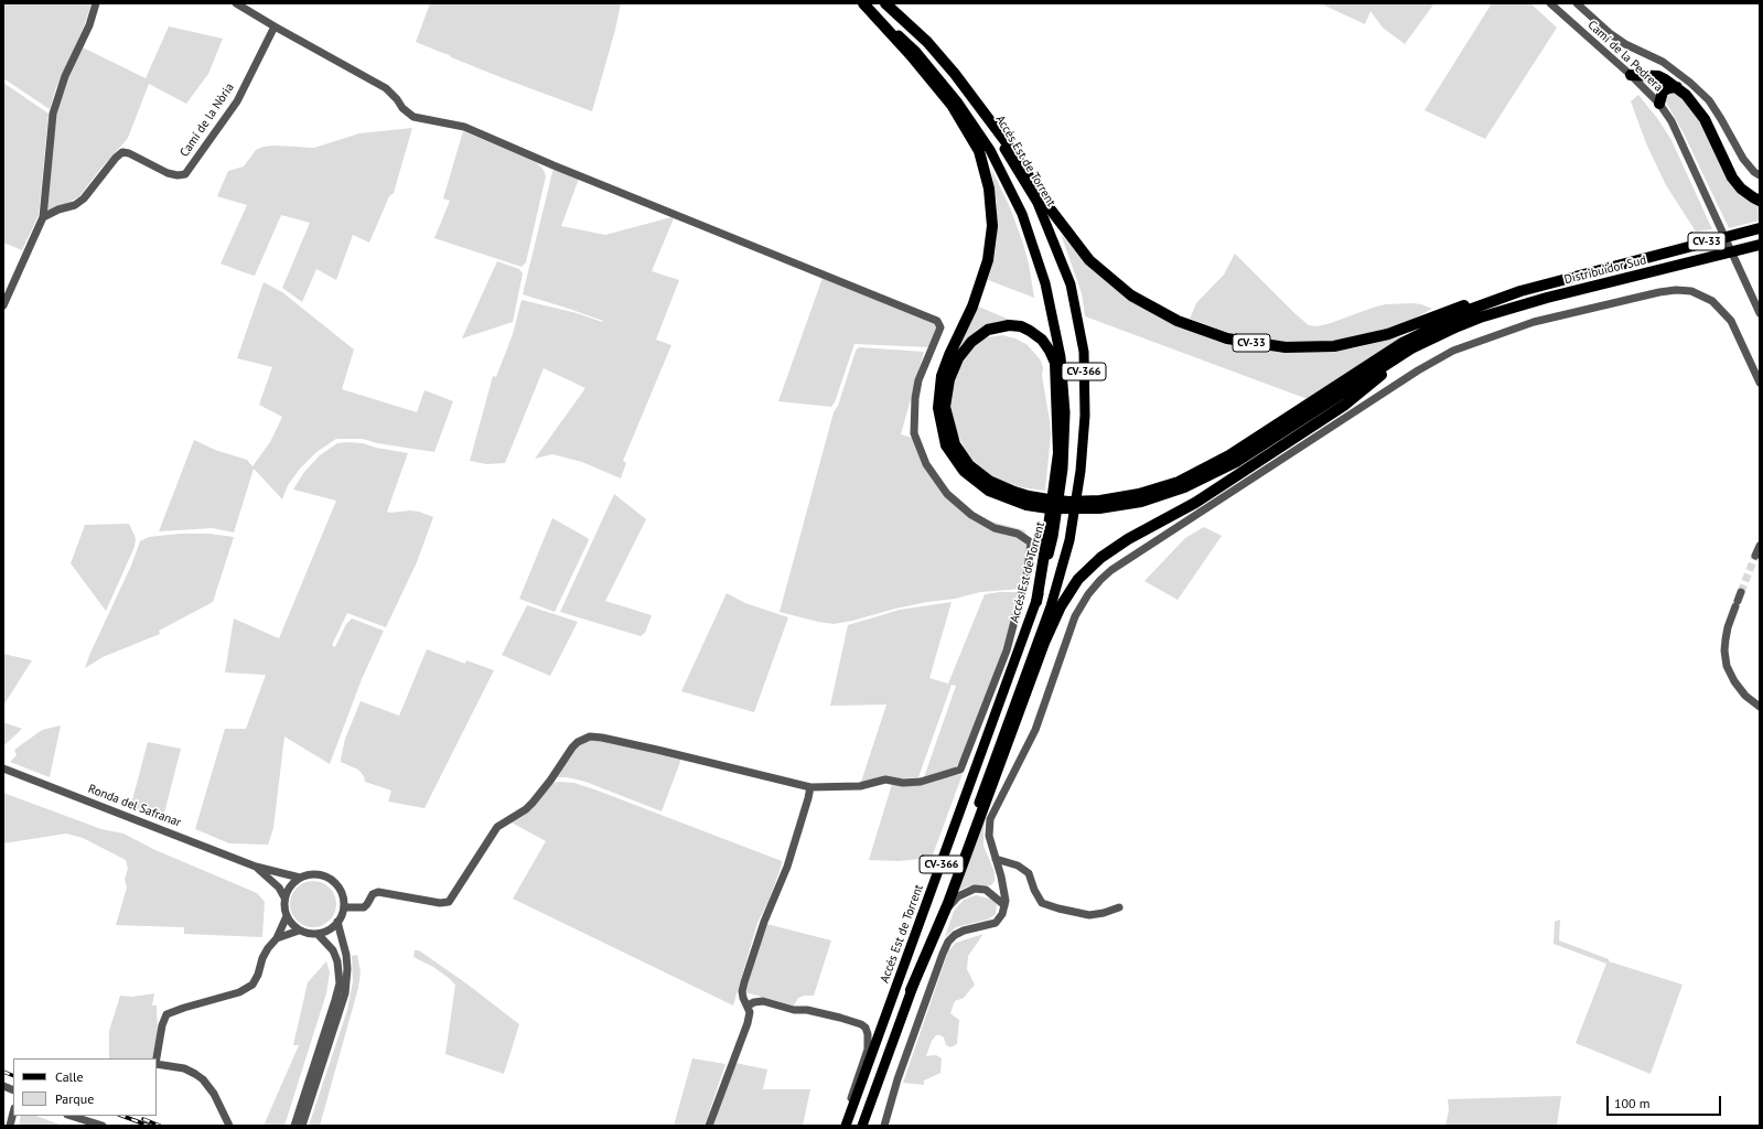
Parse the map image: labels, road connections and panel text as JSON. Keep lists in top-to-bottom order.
{
  "streets": {
    "highway": ["CV-33", "Distribuïdor Sud"],
    "main road": ["Accés Est de Torrent", "CV-366"],
    "street": ["Camí de la Pedrera", "Camí de la Nòria", "Ronda del Safranar"]
  },
  "crossings": [
    ["Accés Est de Torrent", "CV-33"],
    ["CV-33", "Distribuïdor Sud"]
  ],
  "legend": ["Calle", "Parque"],
  "scale_bar": "100 m"
}
